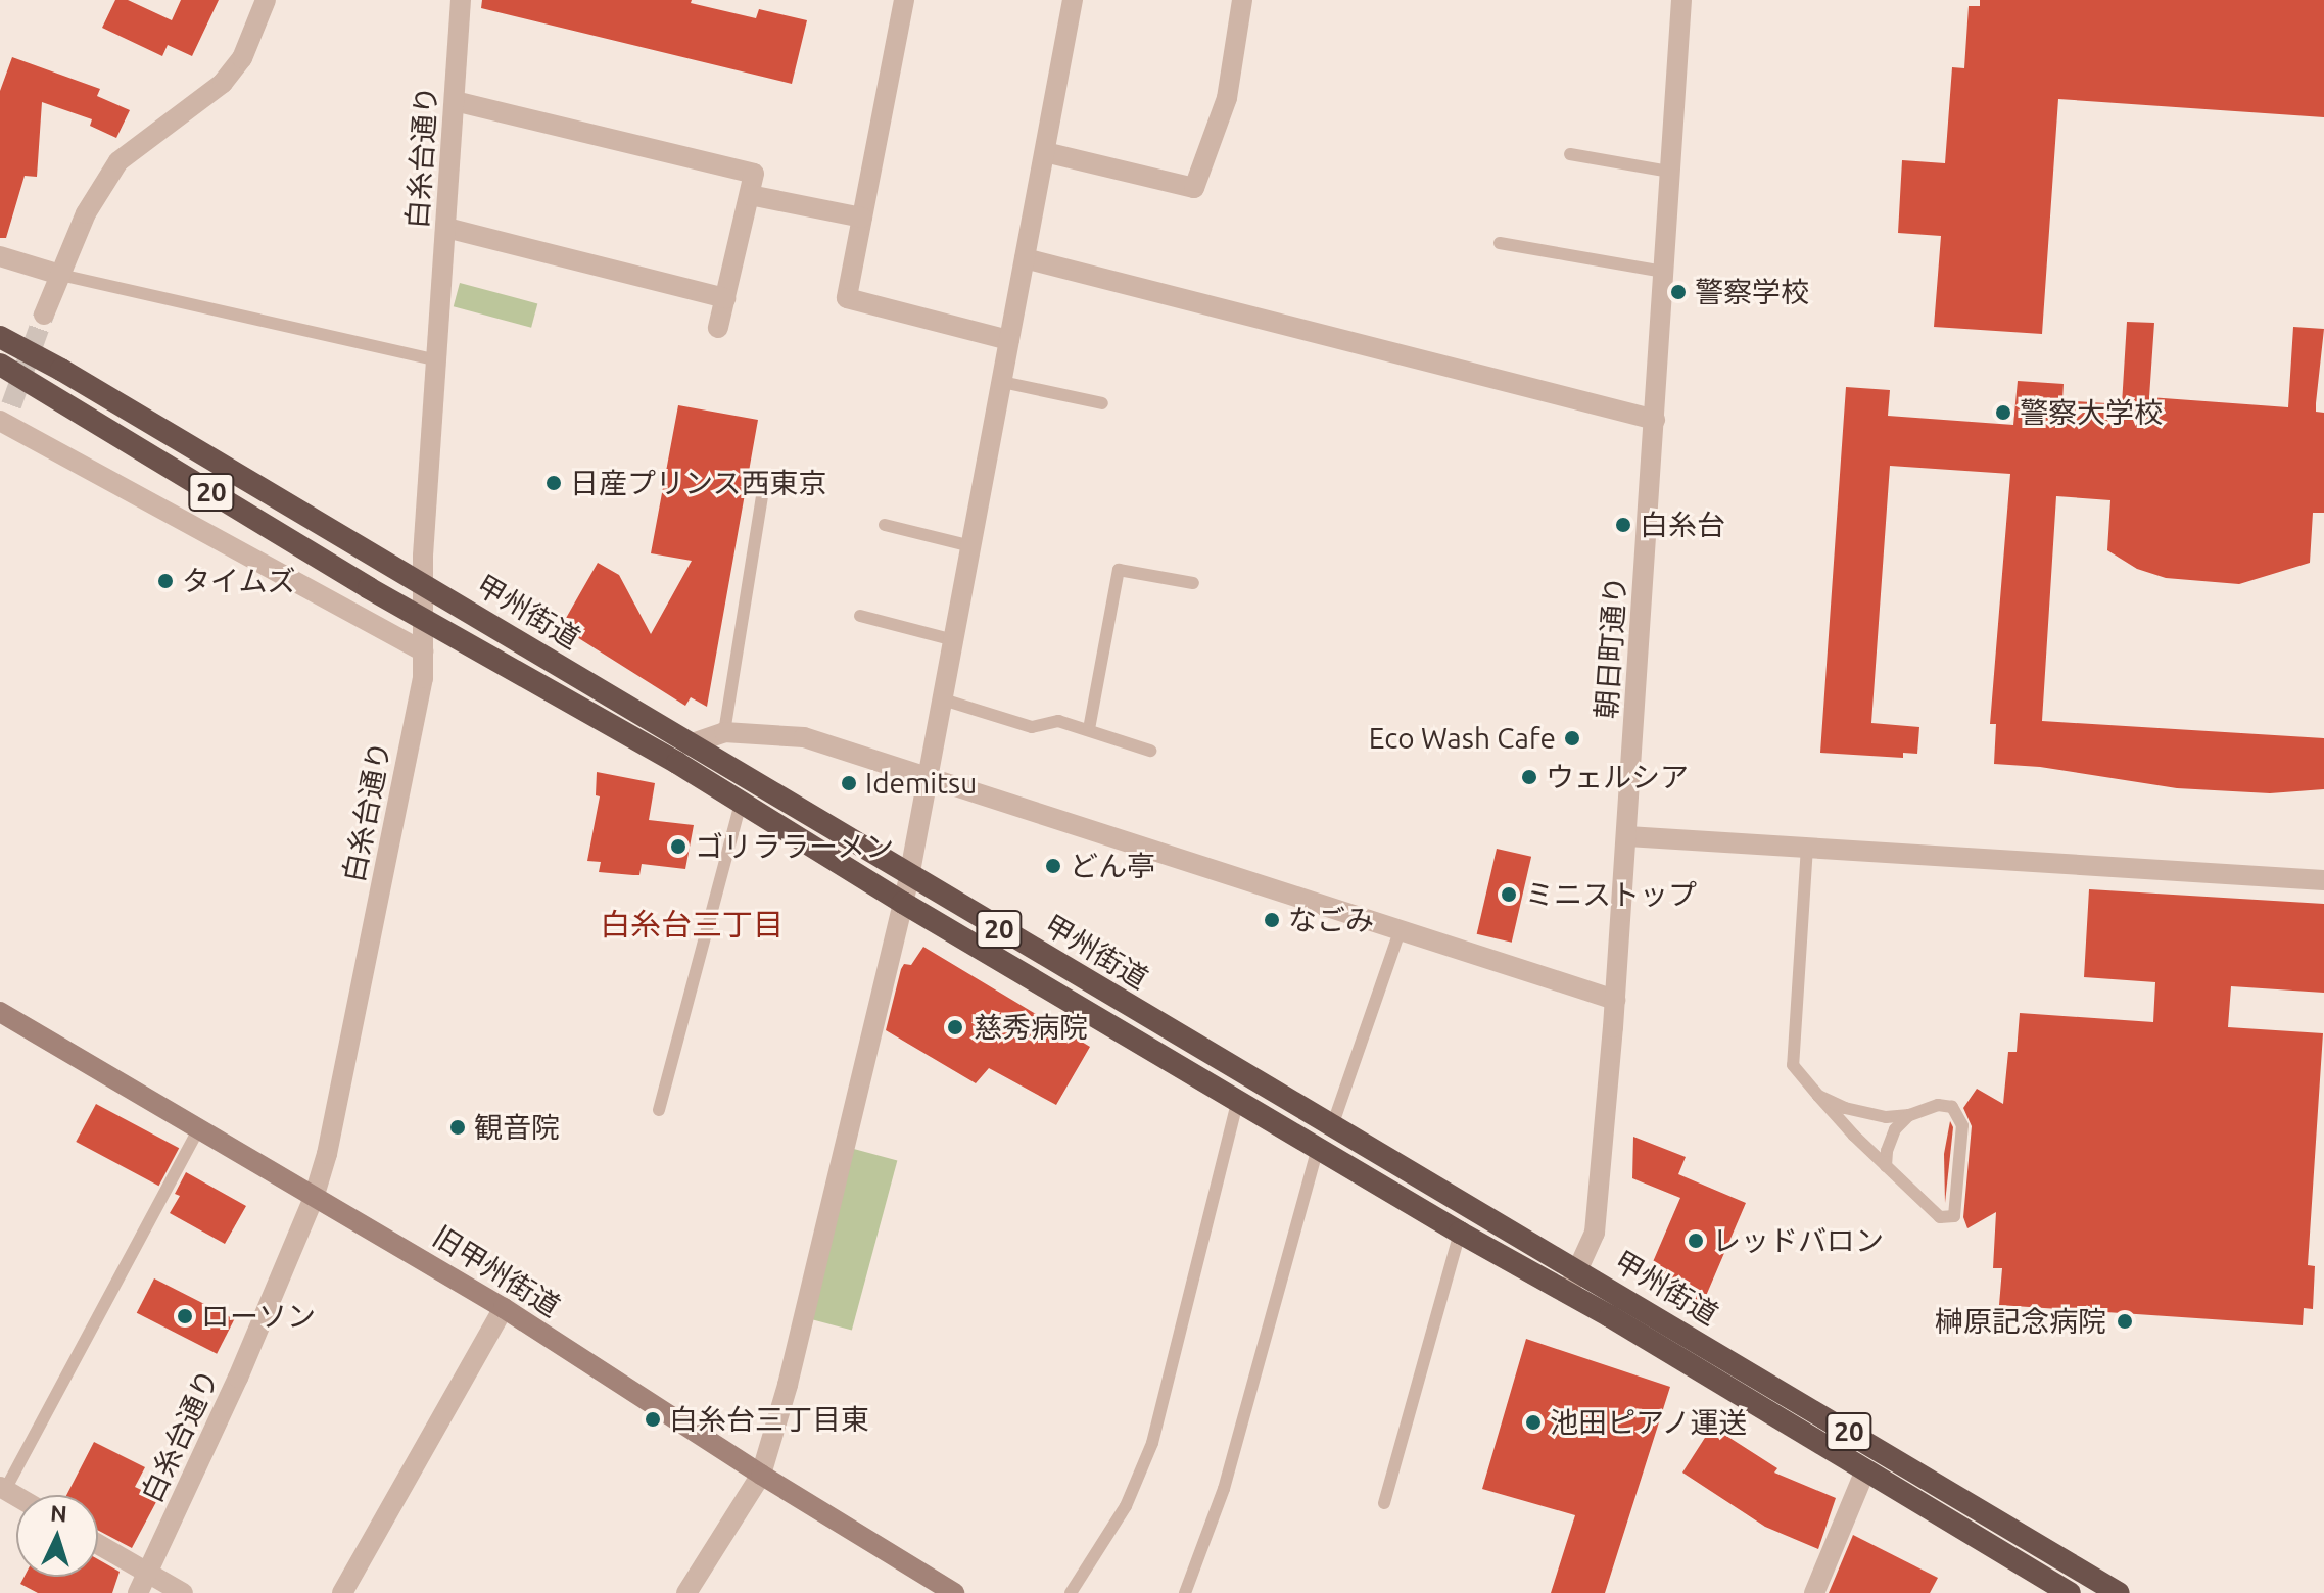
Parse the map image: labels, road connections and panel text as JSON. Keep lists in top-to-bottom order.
{
  "streets": {
    "highway": ["20", "甲州街道"],
    "main road": ["旧甲州街道"],
    "street": ["白糸台通り", "朝日町通り"]
  },
  "crossings": [
    ["白糸台通り", "甲州街道"],
    ["白糸台通り", "旧甲州街道"],
    ["甲州街道", "朝日町通り"]
  ],
  "districts": ["白糸台三丁目"],
  "places": [
    "警察学校",
    "警察大学校",
    "日産プリンス西東京",
    "白糸台",
    "タイムズ",
    "Eco Wash Cafe",
    "ウェルシア",
    "Idemitsu",
    "ゴリララーメン",
    "どん亭",
    "ミニストップ",
    "なごみ",
    "慈秀病院",
    "観音院",
    "レッドバロン",
    "ローソン",
    "榊原記念病院",
    "白糸台三丁目東",
    "池田ピアノ運送"
  ],
  "north": "top"
}
